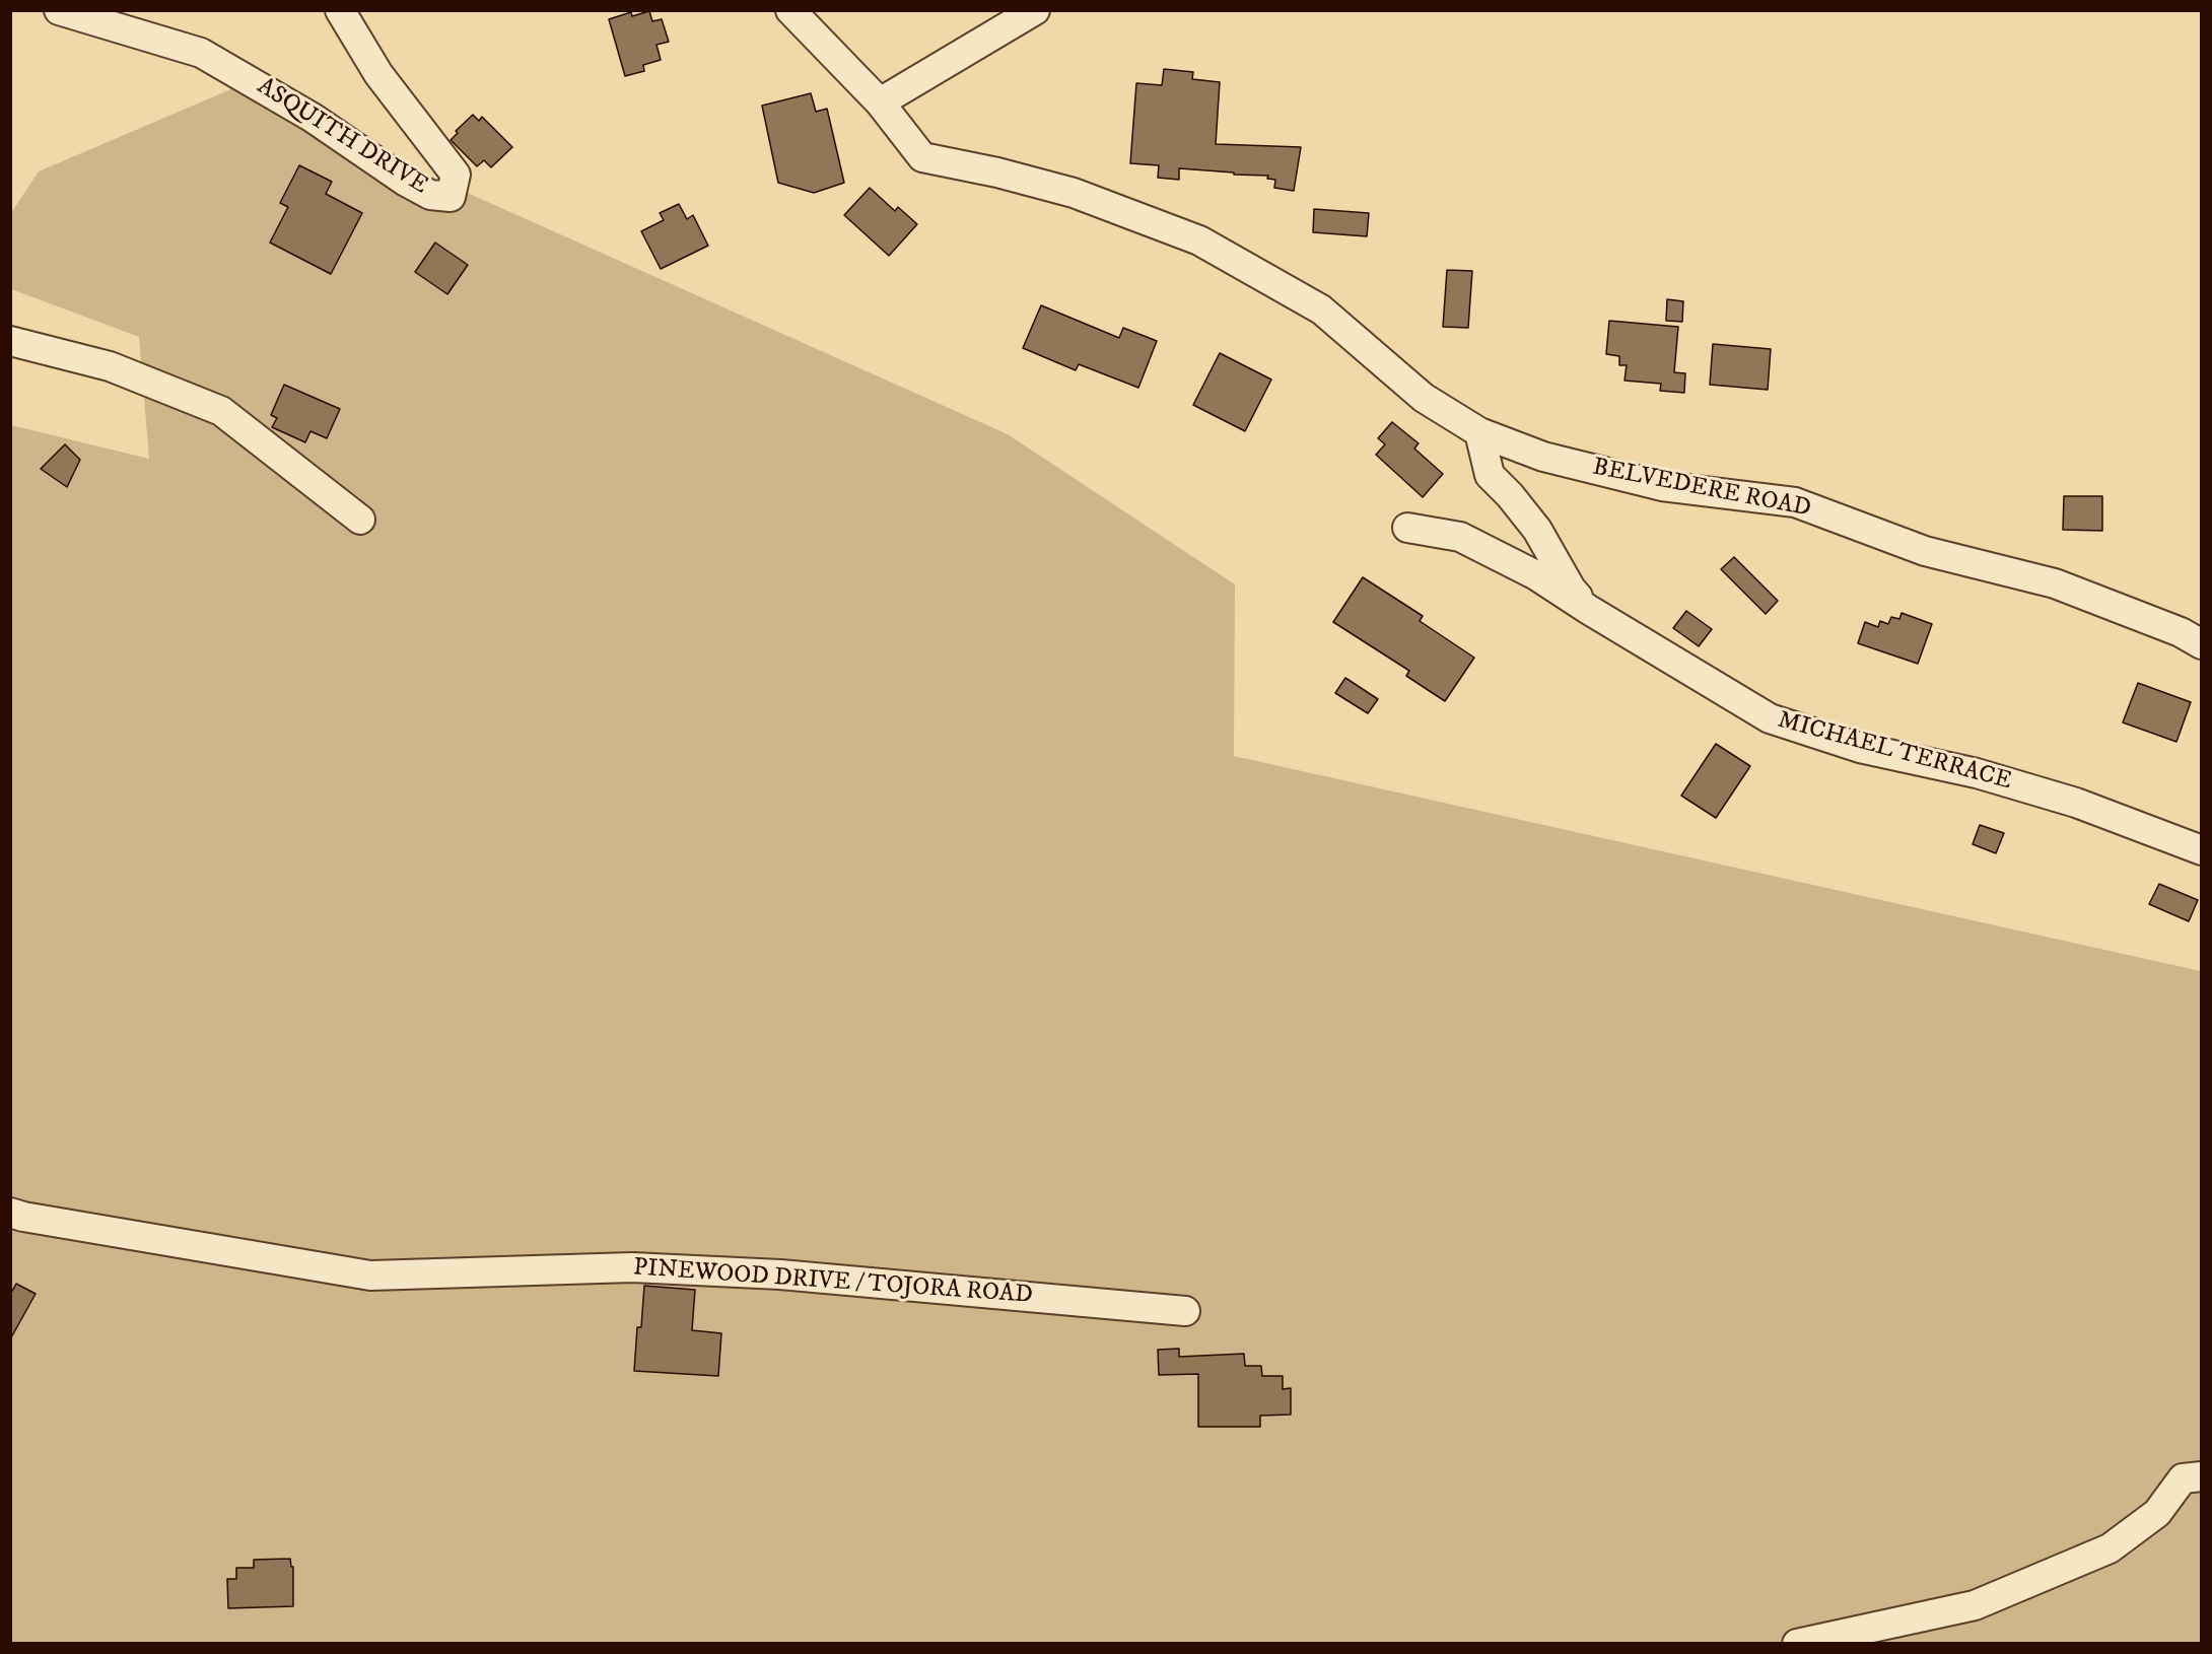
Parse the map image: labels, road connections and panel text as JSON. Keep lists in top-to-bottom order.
{
  "streets": {
    "street": [
      "ASQUITH DRIVE",
      "BELVEDERE ROAD",
      "MICHAEL TERRACE",
      "PINEWOOD DRIVE / TOJORA ROAD"
    ]
  }
}
